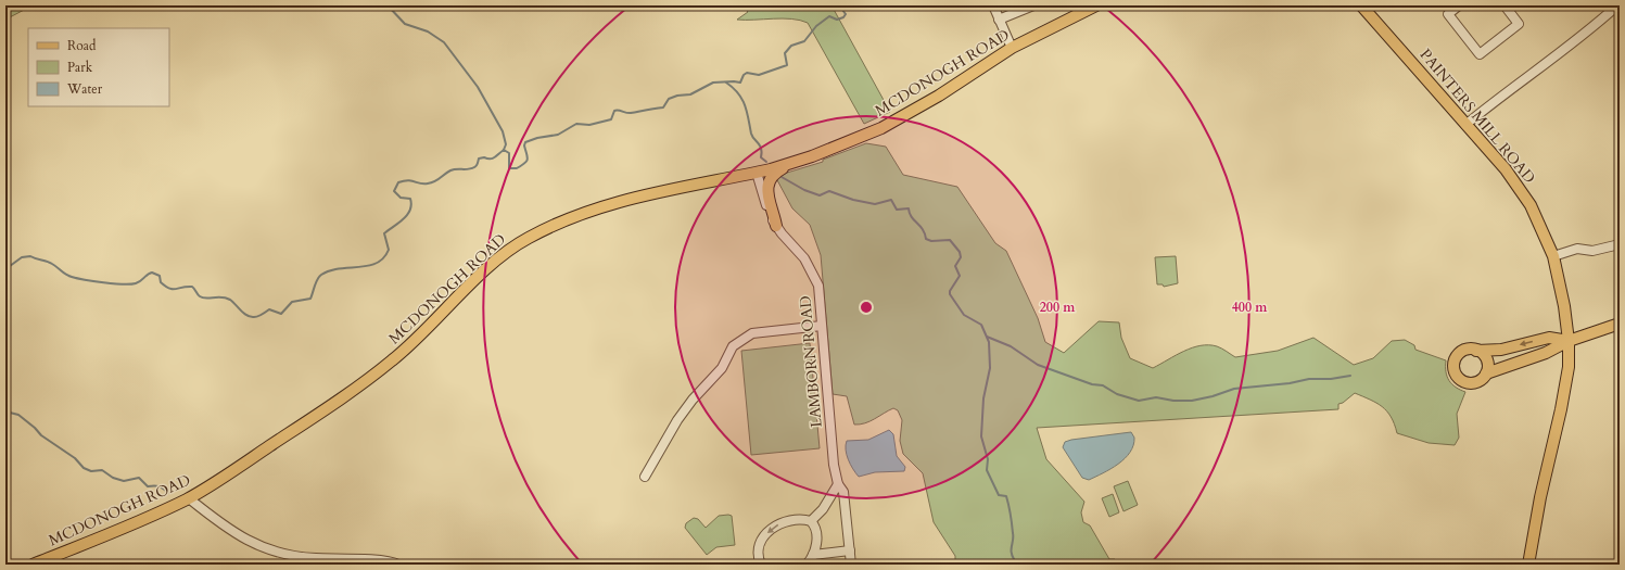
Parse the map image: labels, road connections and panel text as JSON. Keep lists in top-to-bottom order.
{
  "streets": {
    "main road": ["MCDONOGH ROAD", "PAINTERS MILL ROAD"],
    "street": ["LAMBORN ROAD"]
  },
  "crossings": [
    ["MCDONOGH ROAD", "LAMBORN ROAD"]
  ],
  "legend": ["Road", "Park", "Water"],
  "rings": ["200 m", "400 m"]
}
